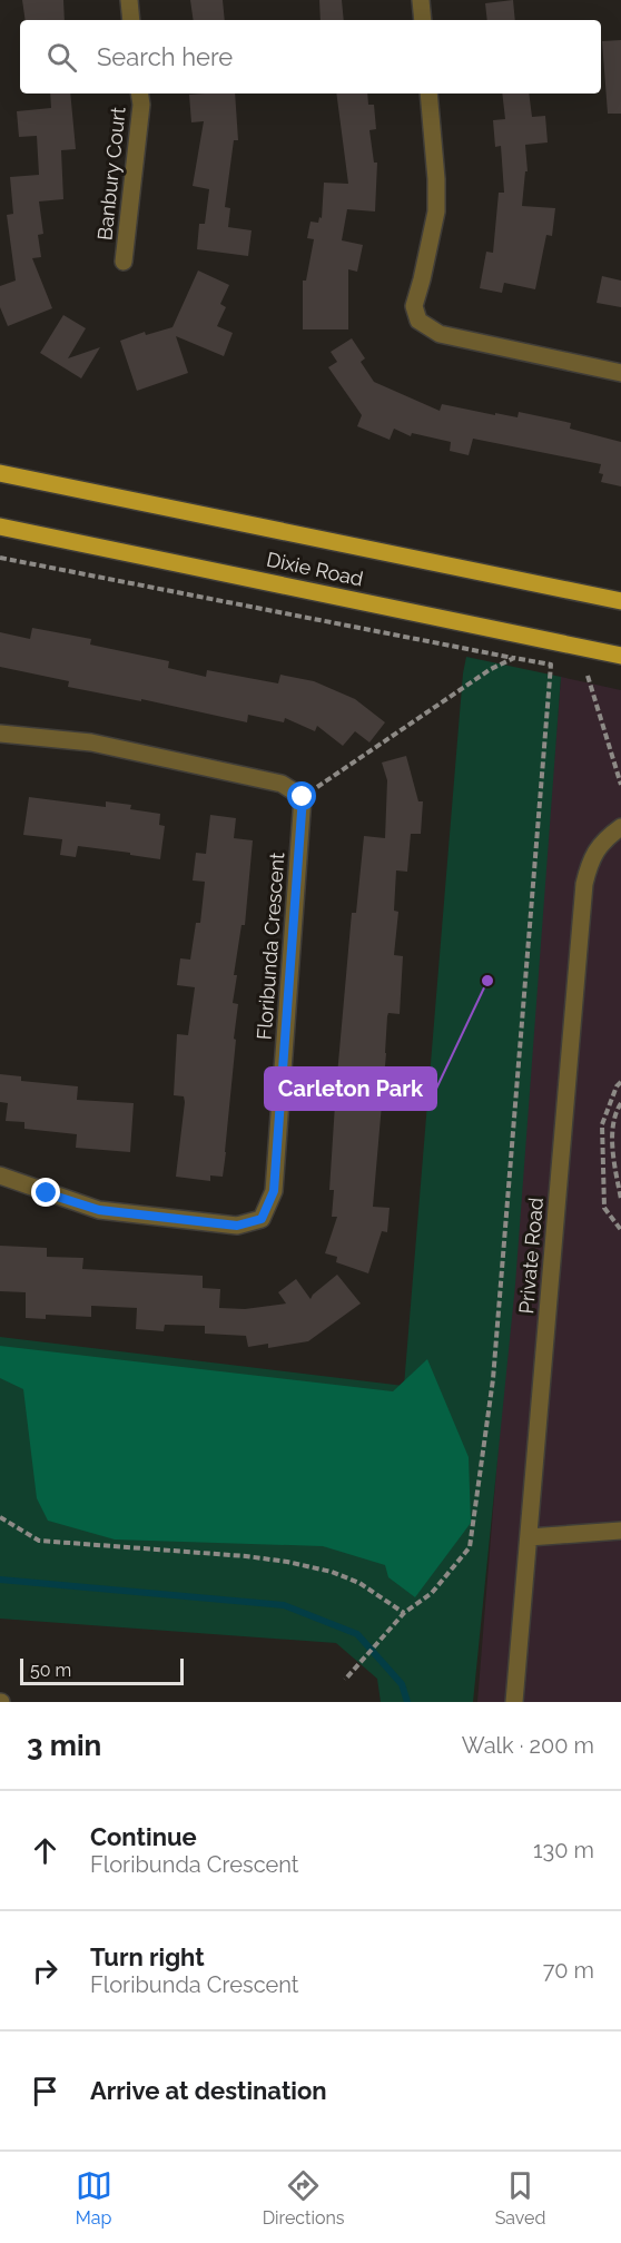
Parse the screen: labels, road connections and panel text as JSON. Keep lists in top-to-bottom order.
{
  "streets": {
    "main road": ["Dixie Road"],
    "street": ["Banbury Court", "Floribunda Crescent", "Private Road"]
  },
  "places": ["Carleton Park"],
  "scale_bar": "50 m",
  "page": {
    "search": "Search here",
    "scale": "50 m",
    "heading": ["3 min", "Walk · 200 m"],
    "list": [
      ["Continue", "Floribunda Crescent", "130 m"],
      ["Turn right", "Floribunda Crescent", "70 m"],
      "Arrive at destination"
    ],
    "nav": ["Map", "Directions", "Saved"]
  }
}
